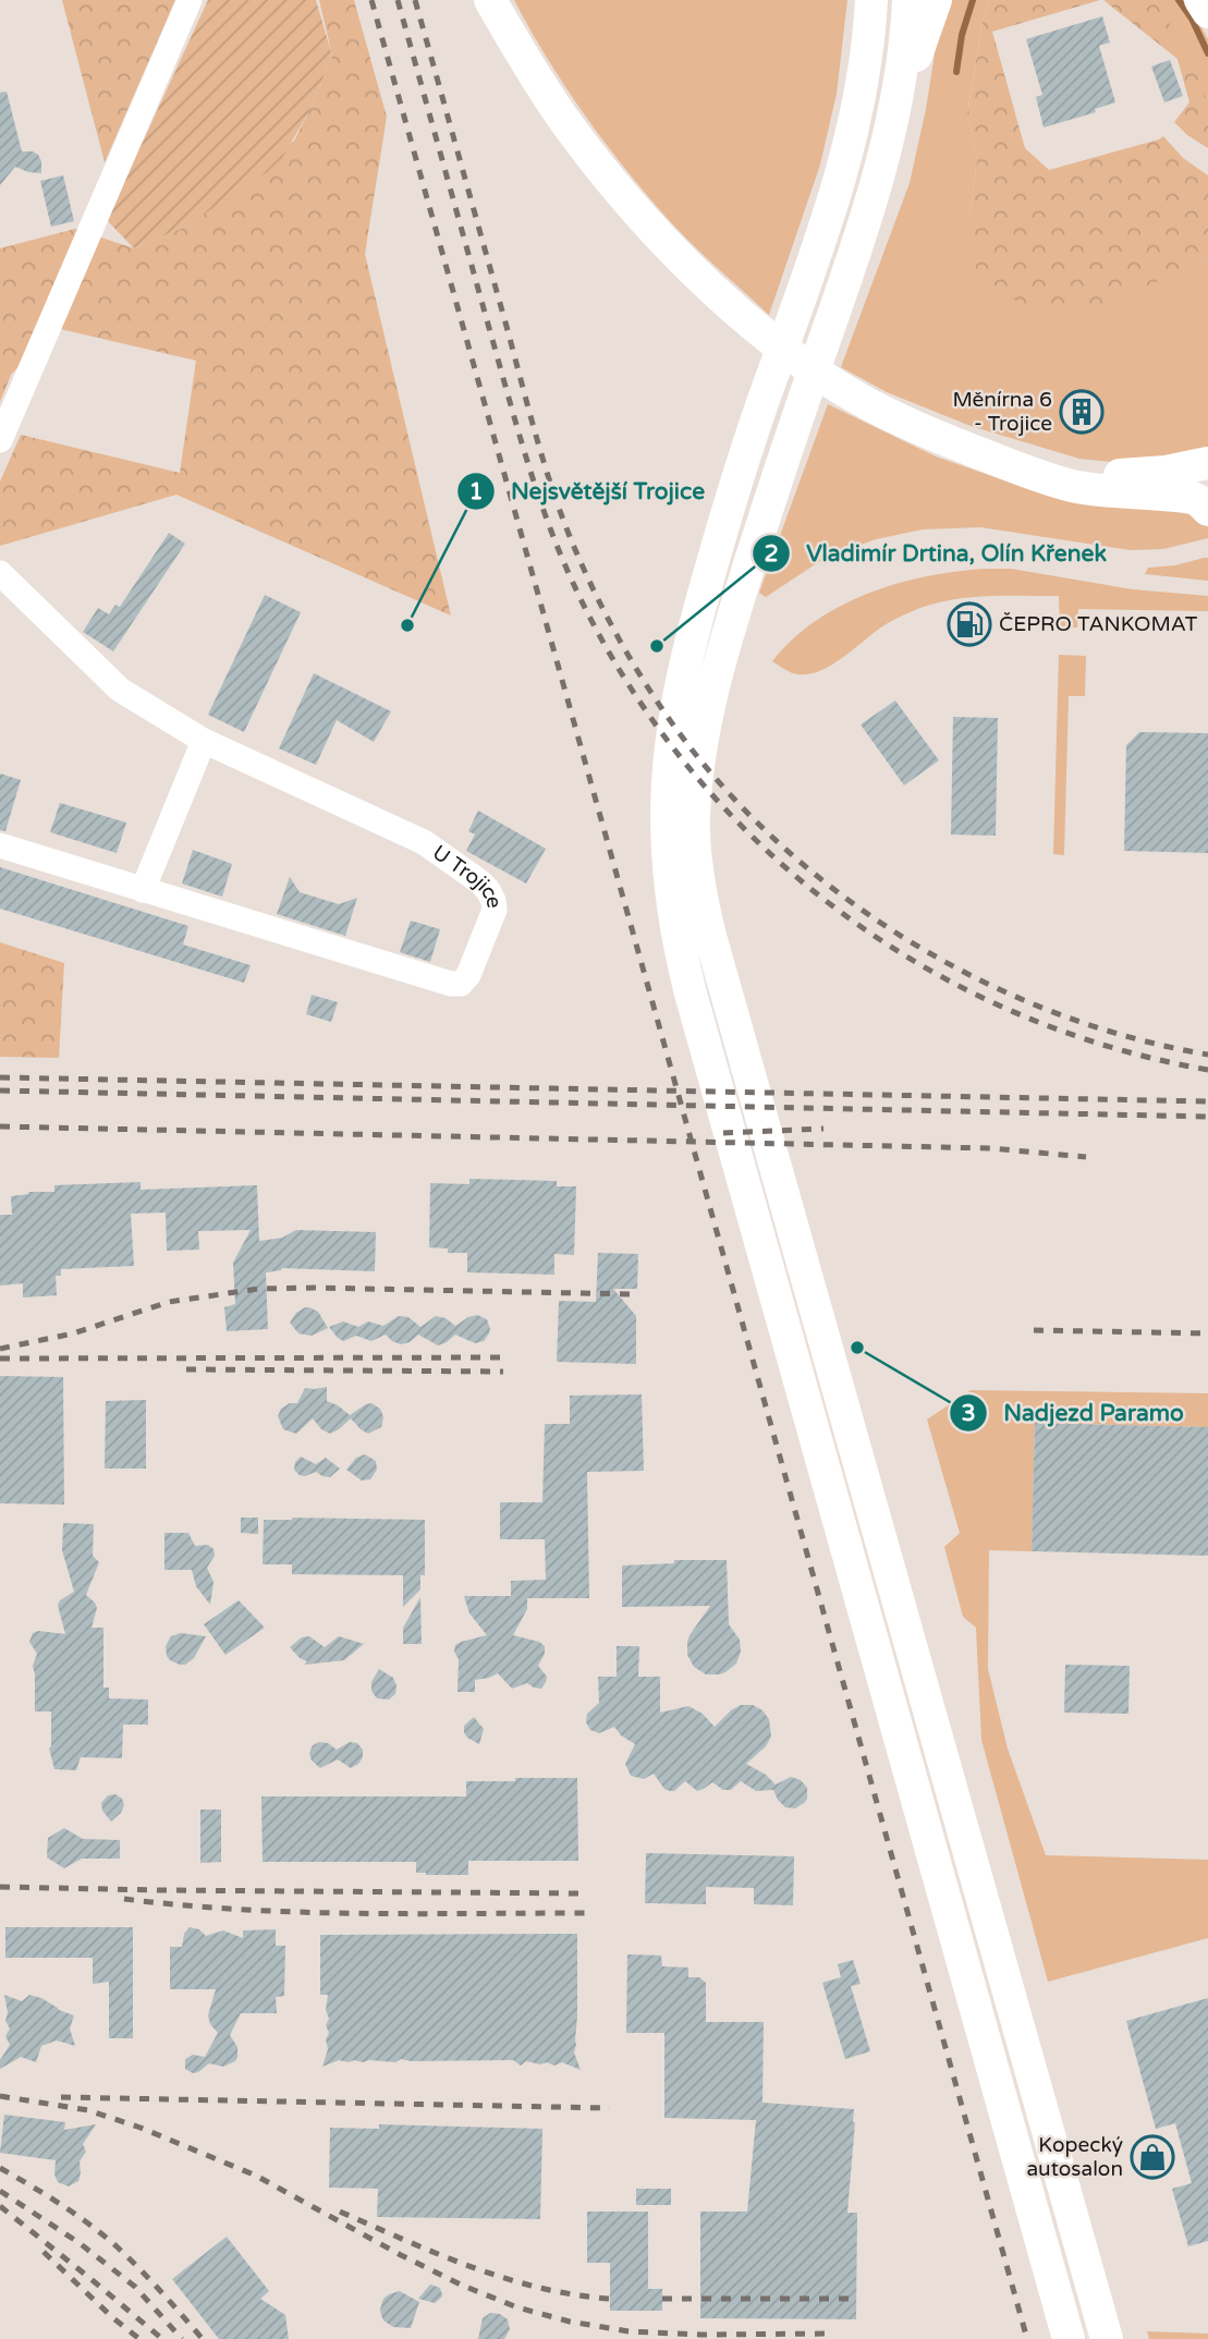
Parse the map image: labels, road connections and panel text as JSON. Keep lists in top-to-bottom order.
{
  "streets": {
    "street": ["U Trojice"]
  },
  "places": {
    "building": ["Měnírna 6 - Trojice"],
    "fuel station": ["ČEPRO TANKOMAT"],
    "other": ["Nejsvětější Trojice", "Vladimír Drtina, Olín Křenek", "Nadjezd Paramo"],
    "shop": ["Kopecký autosalon"]
  }
}
